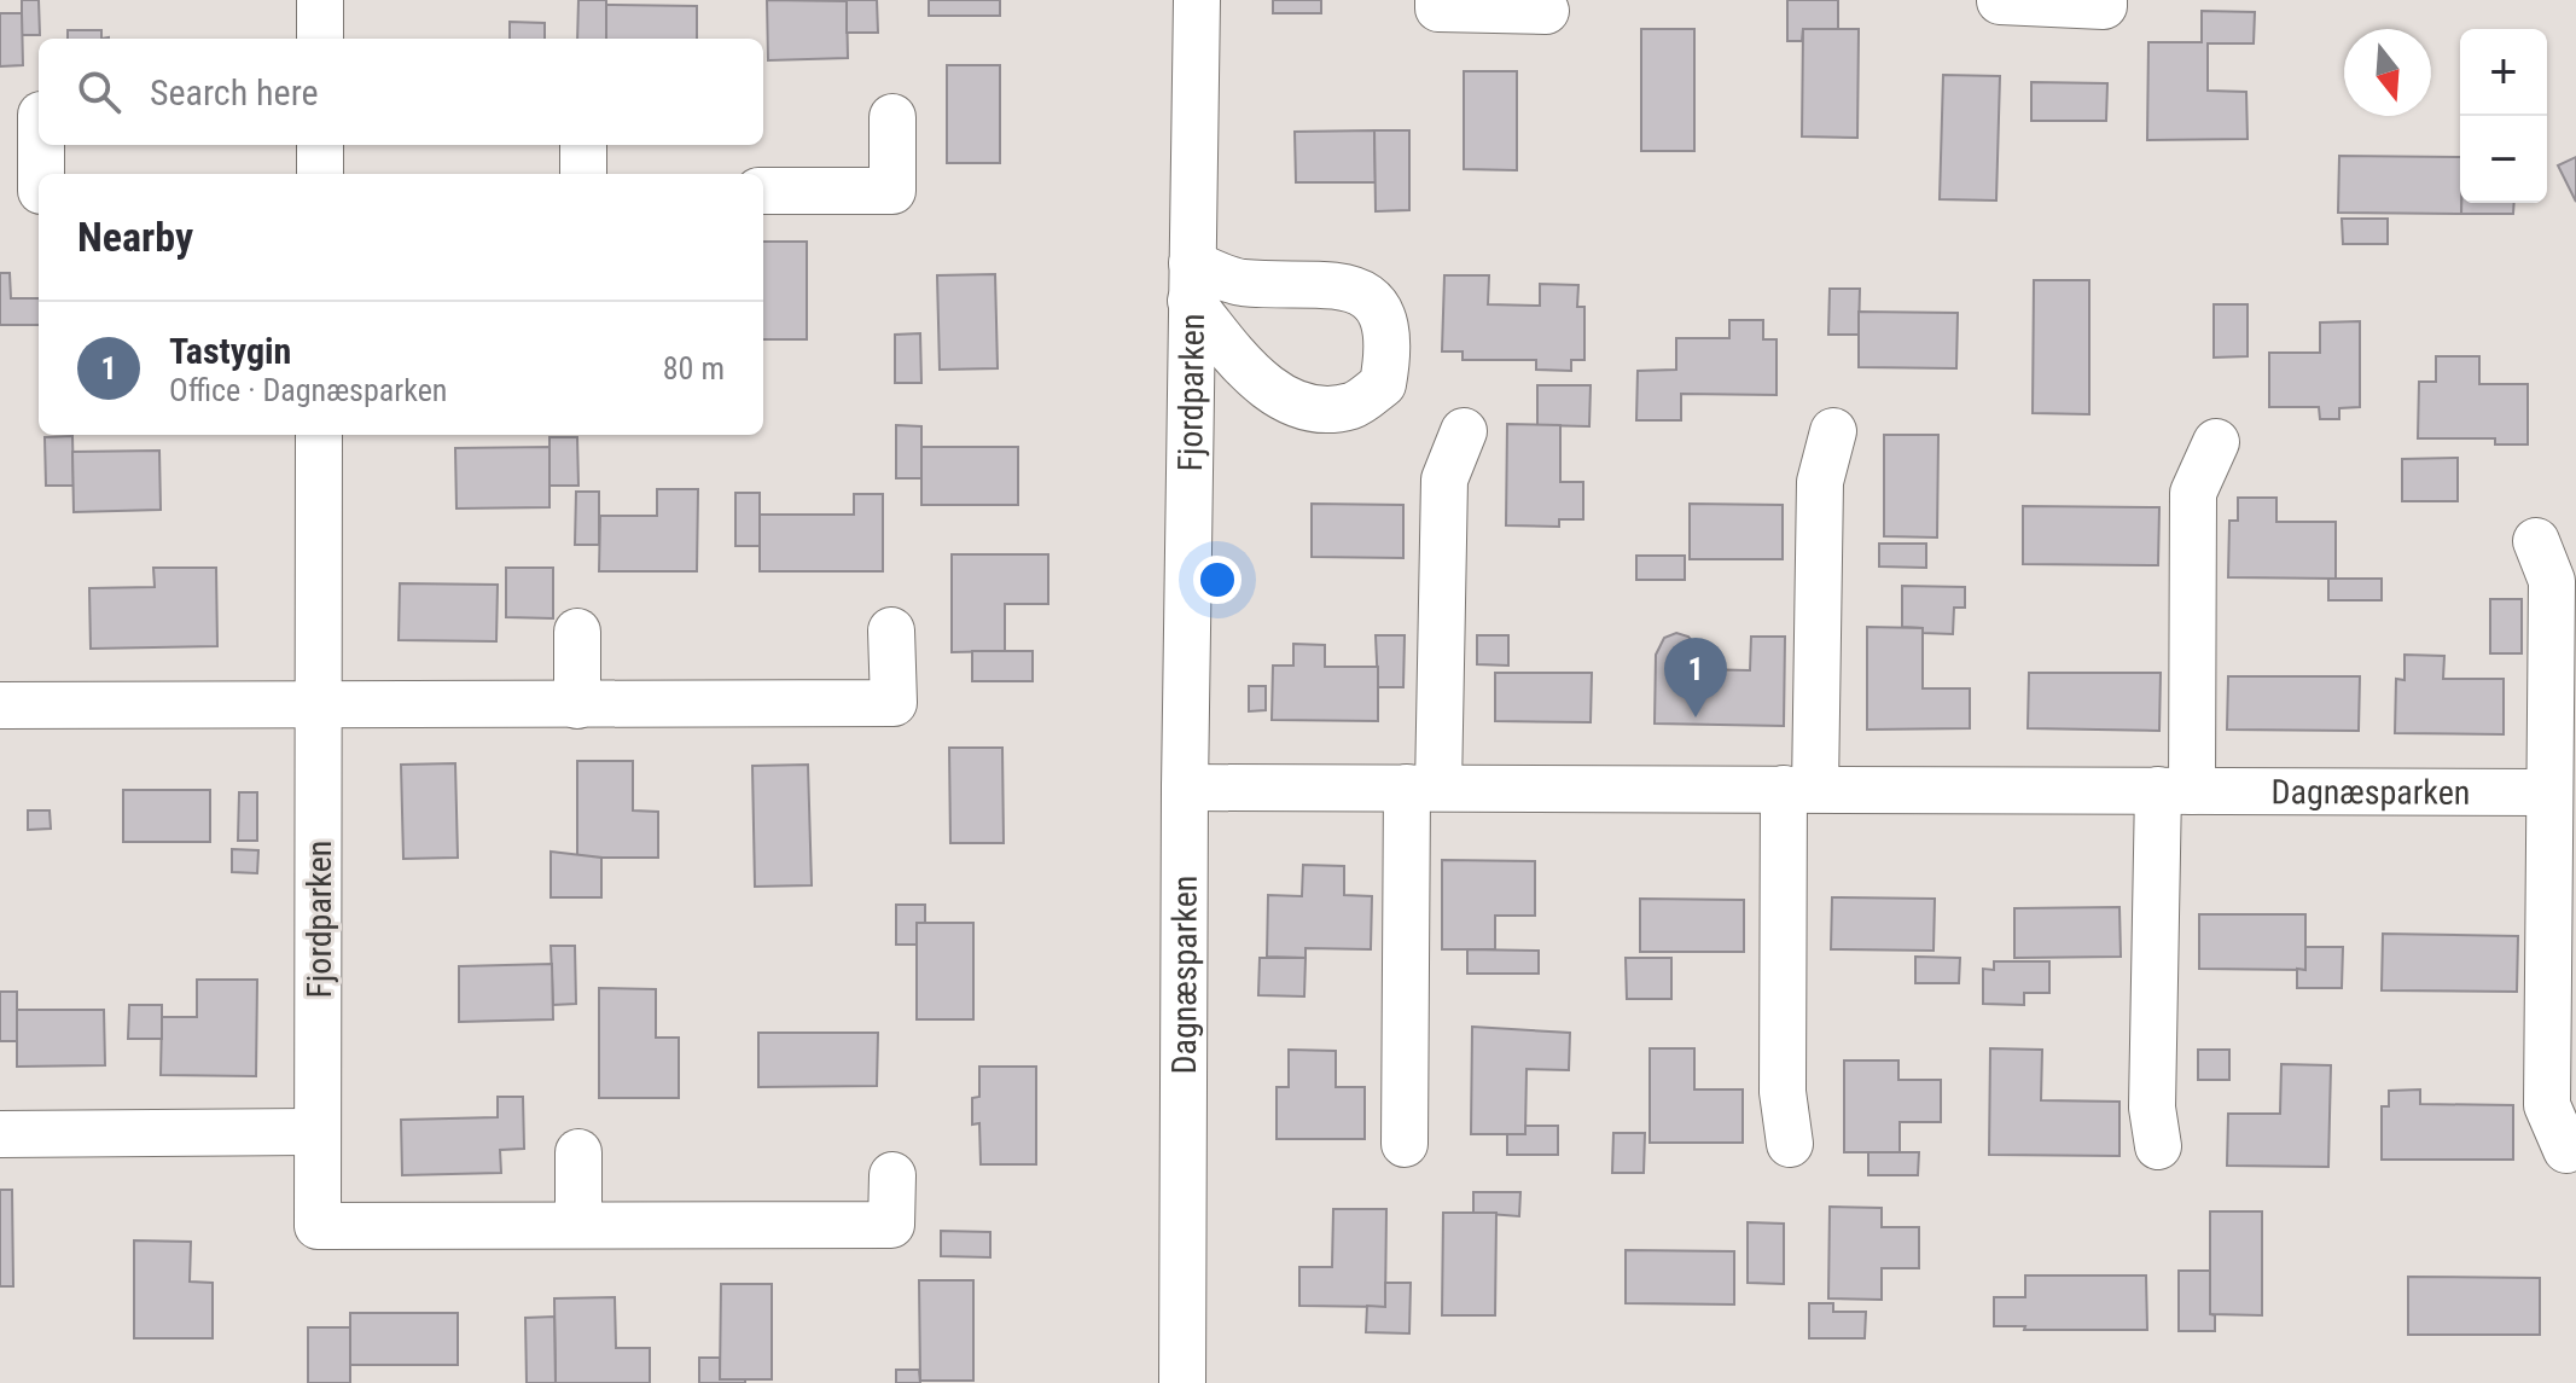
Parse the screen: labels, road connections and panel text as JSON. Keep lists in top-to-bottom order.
{
  "streets": {
    "street": ["Fjordparken", "Dagnæsparken"]
  },
  "crossings": [
    ["Fjordparken", "Dagnæsparken"]
  ],
  "north": "bottom",
  "page": {
    "map_buttons": ["+", "−"],
    "search": "Search here",
    "heading": "Nearby",
    "list": [
      {
        "mark": "1",
        "name": "Tastygin",
        "note": "Office · Dagnæsparken",
        "value": "80 m"
      }
    ],
    "pins": "1"
  }
}
